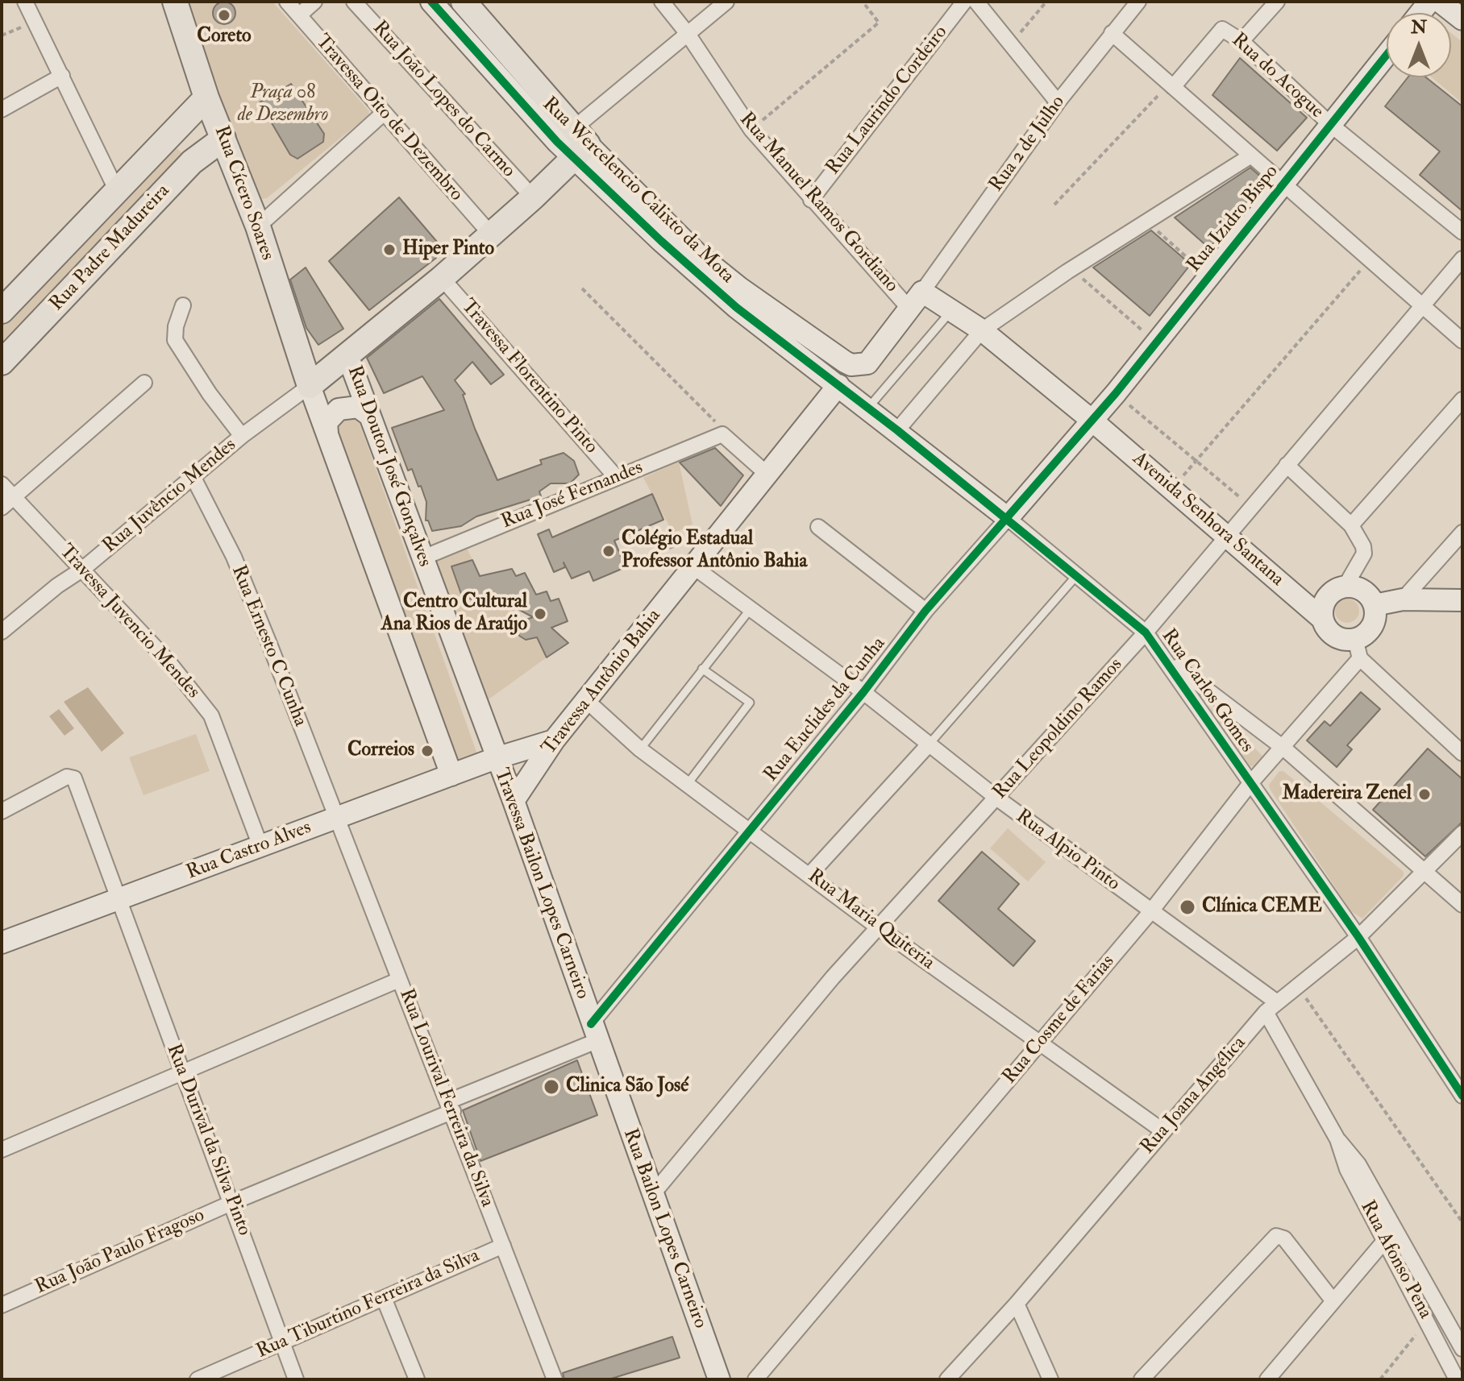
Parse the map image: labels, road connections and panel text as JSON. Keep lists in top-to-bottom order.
{
  "streets": {
    "main road": [
      "Rua Wercelencio Calixto da Mota",
      "Rua Cícero Soares",
      "Rua Padre Madureira",
      "Rua Doutor José Gonçalves"
    ],
    "street": [
      "Rua do Acogue",
      "Rua João Lopes do Carmo",
      "Rua Laurindo Cordeiro",
      "Travessa Oito de Dezembro",
      "Rua 2 de Julho",
      "Rua Manuel Ramos Gordiano",
      "Rua Izidro Bispo",
      "Travessa Florentino Pinto",
      "Rua José Fernandes",
      "Rua Juvêncio Mendes",
      "Avenida Senhora Santana",
      "Travessa Juvencio Mendes",
      "Rua Ernesto C Cunha",
      "Travessa Antônio Bahia",
      "Rua Carlos Gomes",
      "Rua Euclides da Cunha",
      "Rua Leopoldino Ramos",
      "Rua Castro Alves",
      "Rua Alpio Pinto",
      "Travessa Bailon Lopes Carneiro",
      "Rua Maria Quiteria",
      "Rua Cosme de Farias",
      "Rua Joana Angélica",
      "Rua Lourival Ferreira da Silva",
      "Rua Durival da Silva Pinto",
      "Rua Bailon Lopes Carneiro",
      "Rua João Paulo Fragoso",
      "Rua Afonso Pena",
      "Rua Tiburtino Ferreira da Silva"
    ]
  },
  "crossings": [
    ["Rua do Acogue", "Rua Izidro Bispo"],
    ["Rua Laurindo Cordeiro", "Rua Manuel Ramos Gordiano"],
    ["Rua 2 de Julho", "Avenida Senhora Santana"],
    ["Rua Wercelencio Calixto da Mota", "Rua Manuel Ramos Gordiano"],
    ["Rua Wercelencio Calixto da Mota", "Travessa Antônio Bahia"],
    ["Rua Wercelencio Calixto da Mota", "Rua Carlos Gomes"],
    ["Rua Cícero Soares", "Rua Padre Madureira"],
    ["Rua Cícero Soares", "Rua Doutor José Gonçalves"],
    ["Rua Cícero Soares", "Rua Juvêncio Mendes"],
    ["Rua Izidro Bispo", "Avenida Senhora Santana"],
    ["Rua Izidro Bispo", "Rua Euclides da Cunha"],
    ["Travessa Florentino Pinto", "Rua José Fernandes"],
    ["Rua Doutor José Gonçalves", "Rua José Fernandes"],
    ["Rua Doutor José Gonçalves", "Rua Juvêncio Mendes"],
    ["Rua Doutor José Gonçalves", "Rua Castro Alves"],
    ["Rua Doutor José Gonçalves", "Travessa Bailon Lopes Carneiro"],
    ["Rua Juvêncio Mendes", "Travessa Juvencio Mendes"],
    ["Rua Juvêncio Mendes", "Rua Ernesto C Cunha"],
    ["Avenida Senhora Santana", "Rua Euclides da Cunha"],
    ["Avenida Senhora Santana", "Rua Leopoldino Ramos"],
    ["Avenida Senhora Santana", "Rua Cosme de Farias"],
    ["Travessa Juvencio Mendes", "Rua Castro Alves"],
    ["Rua Ernesto C Cunha", "Rua Castro Alves"],
    ["Rua Ernesto C Cunha", "Rua Lourival Ferreira da Silva"],
    ["Travessa Antônio Bahia", "Rua Carlos Gomes"],
    ["Travessa Antônio Bahia", "Rua Castro Alves"],
    ["Travessa Antônio Bahia", "Travessa Bailon Lopes Carneiro"],
    ["Travessa Antônio Bahia", "Rua Maria Quiteria"],
    ["Rua Carlos Gomes", "Rua Euclides da Cunha"],
    ["Rua Carlos Gomes", "Rua Leopoldino Ramos"],
    ["Rua Carlos Gomes", "Rua Cosme de Farias"],
    ["Rua Carlos Gomes", "Rua Joana Angélica"],
    ["Rua Euclides da Cunha", "Rua Alpio Pinto"],
    ["Rua Euclides da Cunha", "Travessa Bailon Lopes Carneiro"],
    ["Rua Euclides da Cunha", "Rua Maria Quiteria"],
    ["Rua Euclides da Cunha", "Rua Bailon Lopes Carneiro"],
    ["Rua Leopoldino Ramos", "Rua Alpio Pinto"],
    ["Rua Leopoldino Ramos", "Rua Maria Quiteria"],
    ["Rua Leopoldino Ramos", "Rua Bailon Lopes Carneiro"],
    ["Rua Castro Alves", "Travessa Bailon Lopes Carneiro"],
    ["Rua Castro Alves", "Rua Lourival Ferreira da Silva"],
    ["Rua Castro Alves", "Rua Durival da Silva Pinto"],
    ["Rua Alpio Pinto", "Rua Cosme de Farias"],
    ["Rua Alpio Pinto", "Rua Joana Angélica"],
    ["Rua Alpio Pinto", "Rua Afonso Pena"],
    ["Travessa Bailon Lopes Carneiro", "Rua Bailon Lopes Carneiro"],
    ["Rua Maria Quiteria", "Rua Cosme de Farias"],
    ["Rua Maria Quiteria", "Rua Joana Angélica"],
    ["Rua Joana Angélica", "Rua Afonso Pena"],
    ["Rua Lourival Ferreira da Silva", "Rua João Paulo Fragoso"],
    ["Rua Lourival Ferreira da Silva", "Rua Tiburtino Ferreira da Silva"],
    ["Rua Durival da Silva Pinto", "Rua João Paulo Fragoso"],
    ["Rua Durival da Silva Pinto", "Rua Tiburtino Ferreira da Silva"]
  ],
  "parks": ["Praça 08 de Dezembro"],
  "places": [
    "Coreto",
    "Hiper Pinto",
    "Colégio Estadual Professor Antônio Bahia",
    "Centro Cultural Ana Rios de Araújo",
    "Correios",
    "Madereira Zenel",
    "Clínica CEME",
    "Clinica São José"
  ],
  "north": "top"
}
